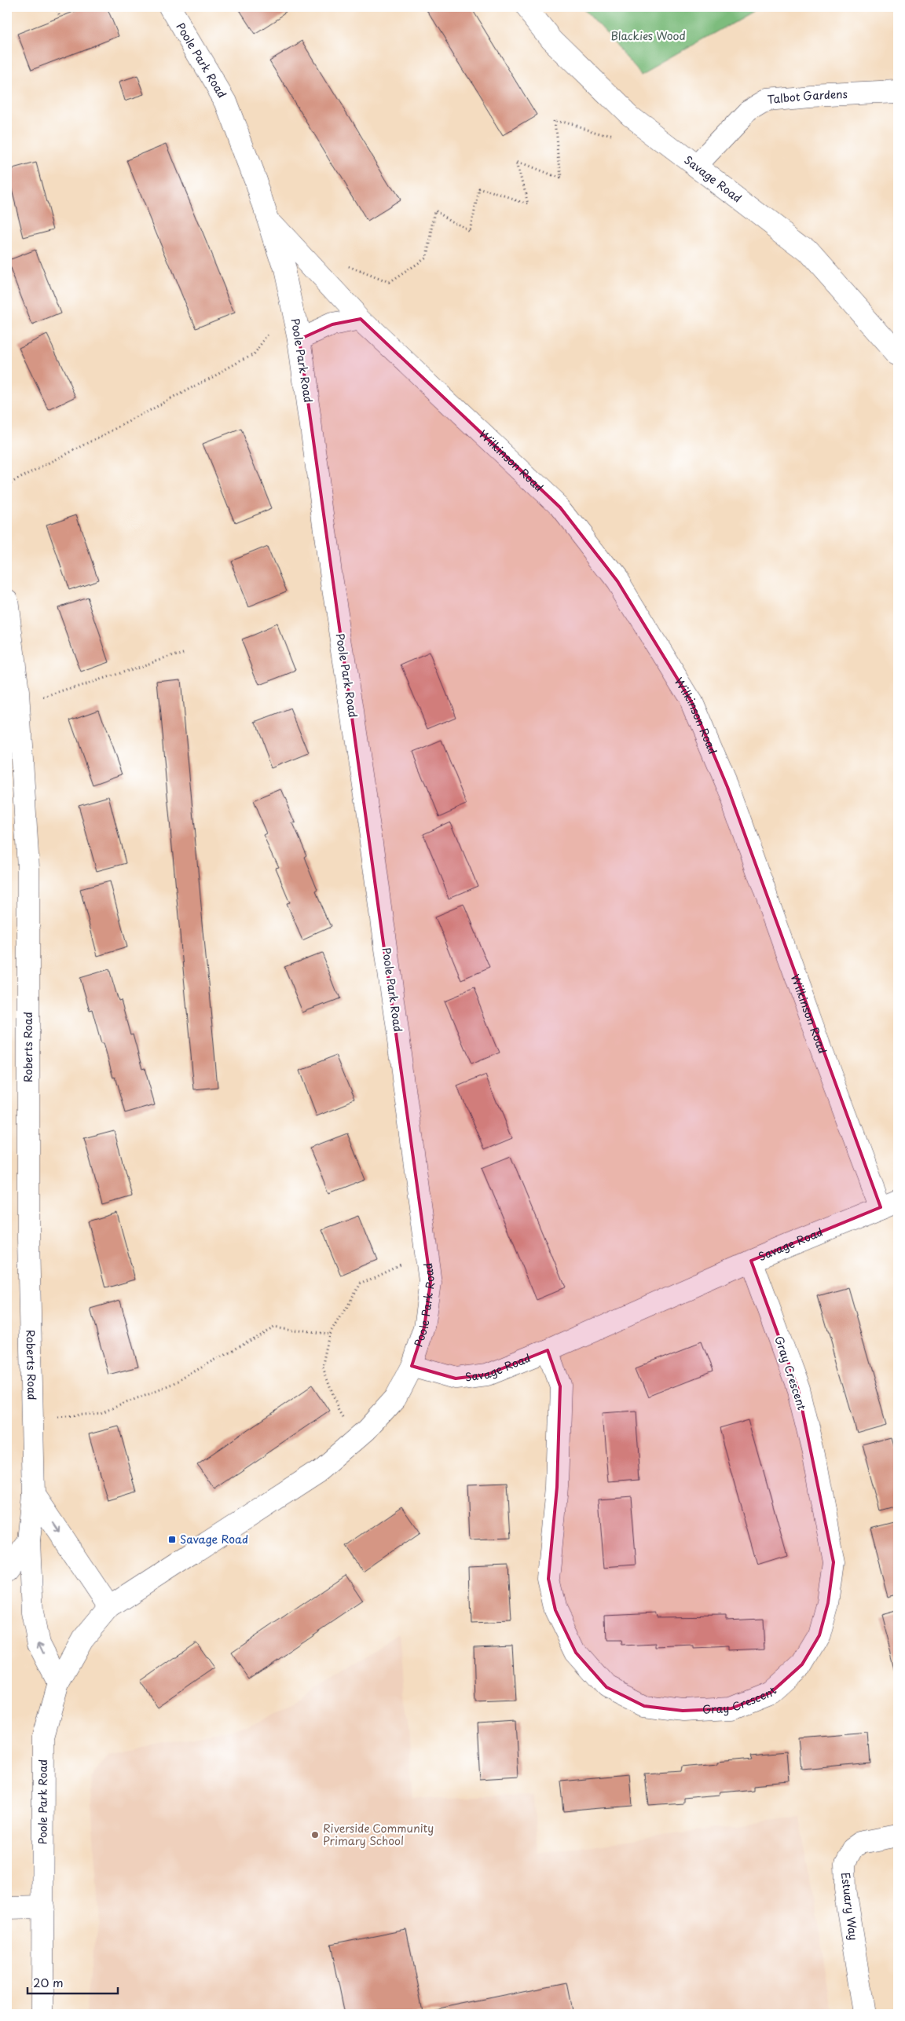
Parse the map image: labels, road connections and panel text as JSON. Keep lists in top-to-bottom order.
{
  "streets": {
    "street": [
      "Poole Park Road",
      "Talbot Gardens",
      "Savage Road",
      "Wilkinson Road",
      "Roberts Road",
      "Gray Crescent",
      "Estuary Way"
    ]
  },
  "crossings": [
    ["Poole Park Road", "Savage Road"],
    ["Poole Park Road", "Wilkinson Road"],
    ["Poole Park Road", "Roberts Road"],
    ["Talbot Gardens", "Savage Road"],
    ["Savage Road", "Wilkinson Road"],
    ["Savage Road", "Gray Crescent"]
  ],
  "parks": ["Blackies Wood"],
  "places": {
    "transit": ["Savage Road"],
    "other": ["Riverside Community Primary School"]
  },
  "scale_bar": "20 m"
}
